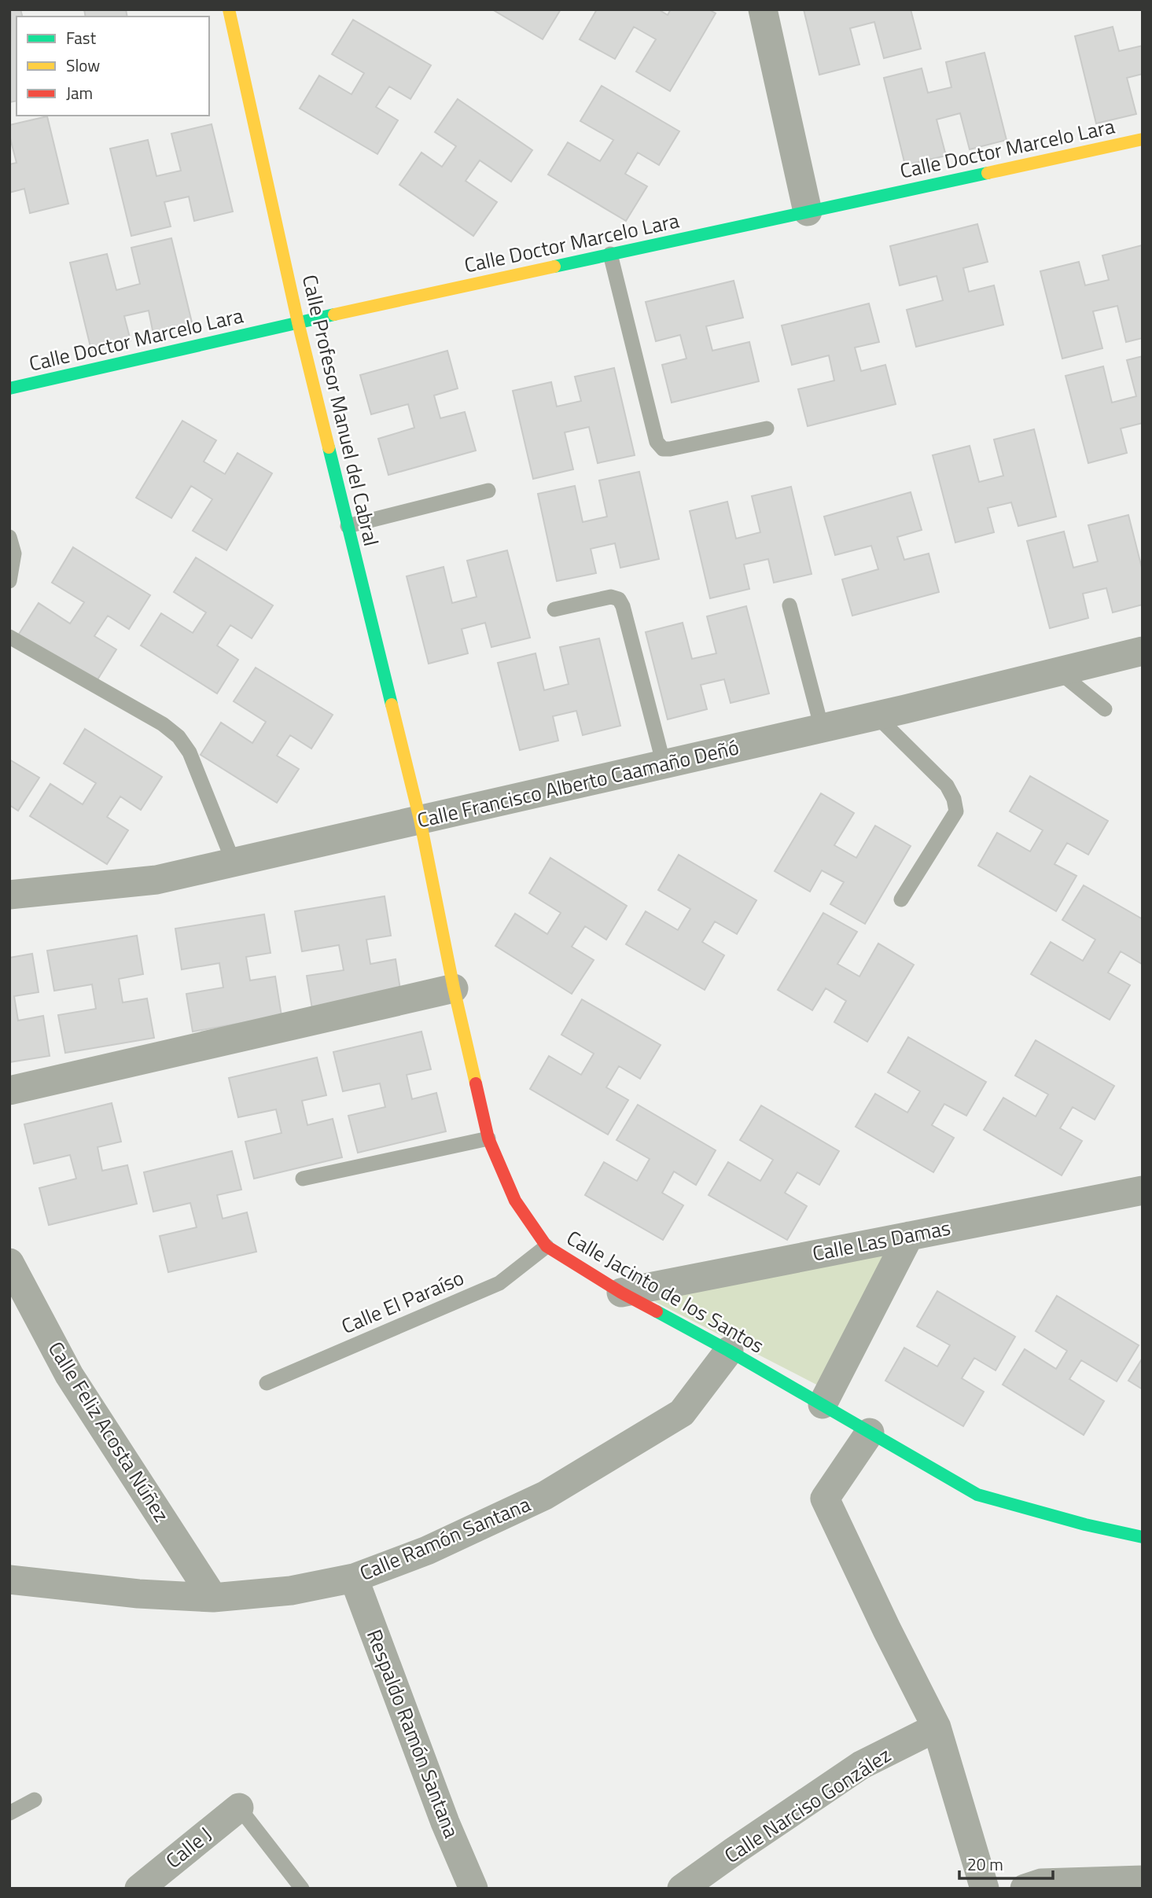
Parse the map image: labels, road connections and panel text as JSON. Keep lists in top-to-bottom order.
{
  "streets": {
    "street": [
      "Calle Doctor Marcelo Lara",
      "Calle Profesor Manuel del Cabral",
      "Calle Francisco Alberto Caamaño Deñó",
      "Calle Las Damas",
      "Calle Jacinto de los Santos",
      "Calle Feliz Acosta Núñez",
      "Calle Ramón Santana",
      "Respaldo Ramón Santana",
      "Calle Narciso González",
      "Calle J"
    ],
    "lane": ["Calle El Paraíso"]
  },
  "crossings": [
    ["Calle Doctor Marcelo Lara", "Calle Profesor Manuel del Cabral"],
    ["Calle Profesor Manuel del Cabral", "Calle Francisco Alberto Caamaño Deñó"],
    ["Calle Profesor Manuel del Cabral", "Calle Jacinto de los Santos"],
    ["Calle Francisco Alberto Caamaño Deñó", "Calle Jacinto de los Santos"],
    ["Calle Las Damas", "Calle Jacinto de los Santos"],
    ["Calle Jacinto de los Santos", "Calle El Paraíso"],
    ["Calle Jacinto de los Santos", "Calle Ramón Santana"],
    ["Calle Feliz Acosta Núñez", "Calle Ramón Santana"],
    ["Calle Ramón Santana", "Respaldo Ramón Santana"]
  ],
  "legend": ["Fast", "Slow", "Jam"],
  "scale_bar": "20 m"
}
